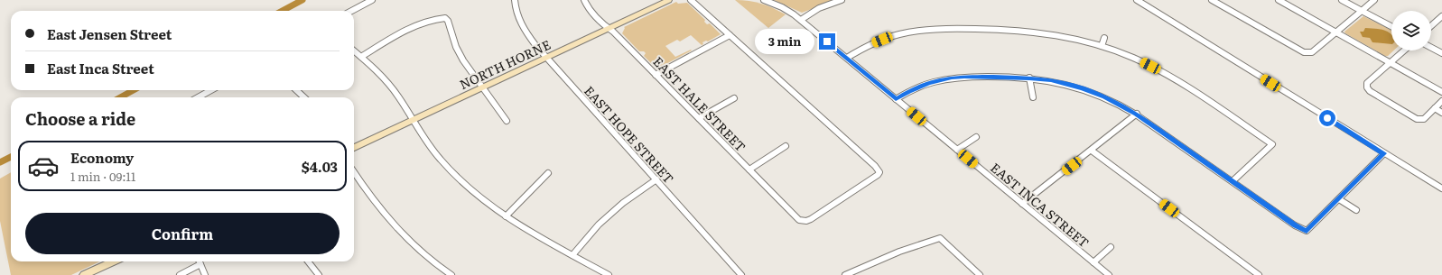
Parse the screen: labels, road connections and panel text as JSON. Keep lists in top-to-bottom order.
{
  "streets": {
    "street": [
      "NORTH HORNE",
      "EAST HALE STREET",
      "EAST HOPE STREET",
      "EAST INCA STREET"
    ]
  },
  "crossings": [
    ["NORTH HORNE", "EAST HALE STREET"],
    ["NORTH HORNE", "EAST HOPE STREET"]
  ],
  "page": {
    "banner": ["East Jensen Street", "East Inca Street"],
    "bubble": "3 min",
    "heading": "Choose a ride",
    "list": [
      {
        "name": "Economy",
        "note": "1 min · 09:11",
        "value": "$4.03"
      }
    ],
    "buttons": "Confirm"
  }
}
